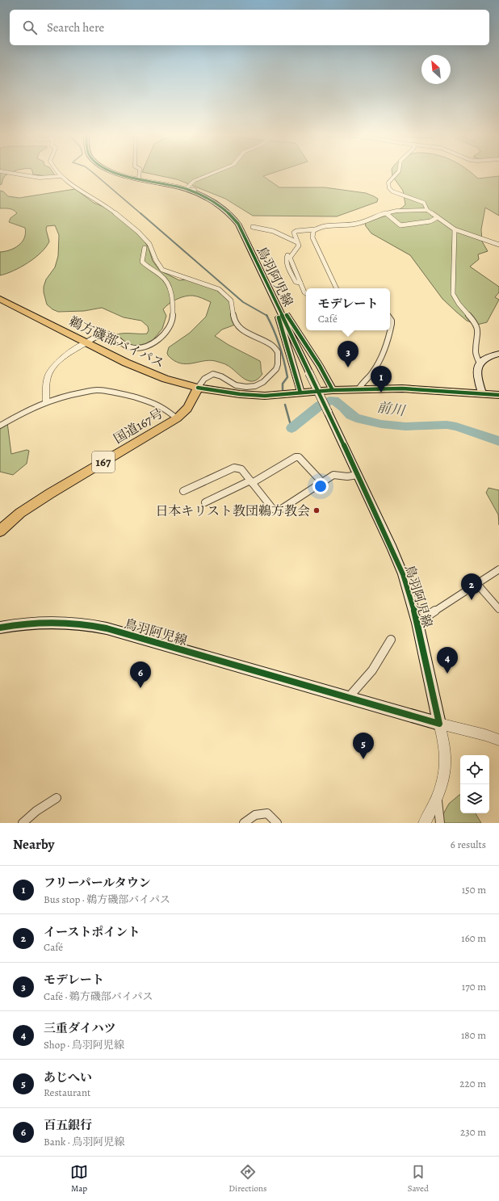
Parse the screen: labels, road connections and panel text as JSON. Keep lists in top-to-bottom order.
{
  "streets": {
    "highway": ["鵜方磯部バイパス", "国道167号", "167"],
    "main road": ["鳥羽阿児線"]
  },
  "crossings": [
    ["鵜方磯部バイパス", "国道167号"]
  ],
  "water": ["前川"],
  "places": ["日本キリスト教団鵜方教会"],
  "north": "top left",
  "page": {
    "search": "Search here",
    "popup": ["モデレート", "Café"],
    "pins": [
      "3",
      "1",
      "2",
      "4",
      "6",
      "5"
    ],
    "heading": ["Nearby", "6 results"],
    "list": [
      {
        "mark": "1",
        "name": "フリーパールタウン",
        "note": "Bus stop · 鵜方磯部バイパス",
        "value": "150 m"
      },
      {
        "mark": "2",
        "name": "イーストポイント",
        "note": "Café",
        "value": "160 m"
      },
      {
        "mark": "3",
        "name": "モデレート",
        "note": "Café · 鵜方磯部バイパス",
        "value": "170 m"
      },
      {
        "mark": "4",
        "name": "三重ダイハツ",
        "note": "Shop · 鳥羽阿児線",
        "value": "180 m"
      },
      {
        "mark": "5",
        "name": "あじへい",
        "note": "Restaurant",
        "value": "220 m"
      },
      {
        "mark": "6",
        "name": "百五銀行",
        "note": "Bank · 鳥羽阿児線",
        "value": "230 m"
      }
    ],
    "nav": ["Map", "Directions", "Saved"]
  }
}
